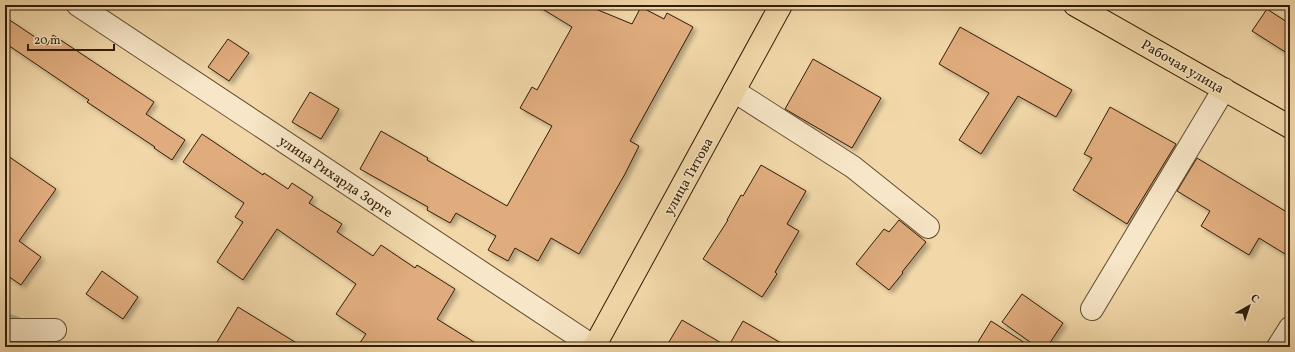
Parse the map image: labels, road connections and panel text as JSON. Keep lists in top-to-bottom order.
{
  "streets": {
    "main road": ["Рабочая улица", "улица Титова"],
    "street": ["улица Рихарда Зорге"]
  },
  "crossings": [
    ["улица Рихарда Зорге", "улица Титова"]
  ],
  "scale_bar": "20 m",
  "north": "top right"
}
